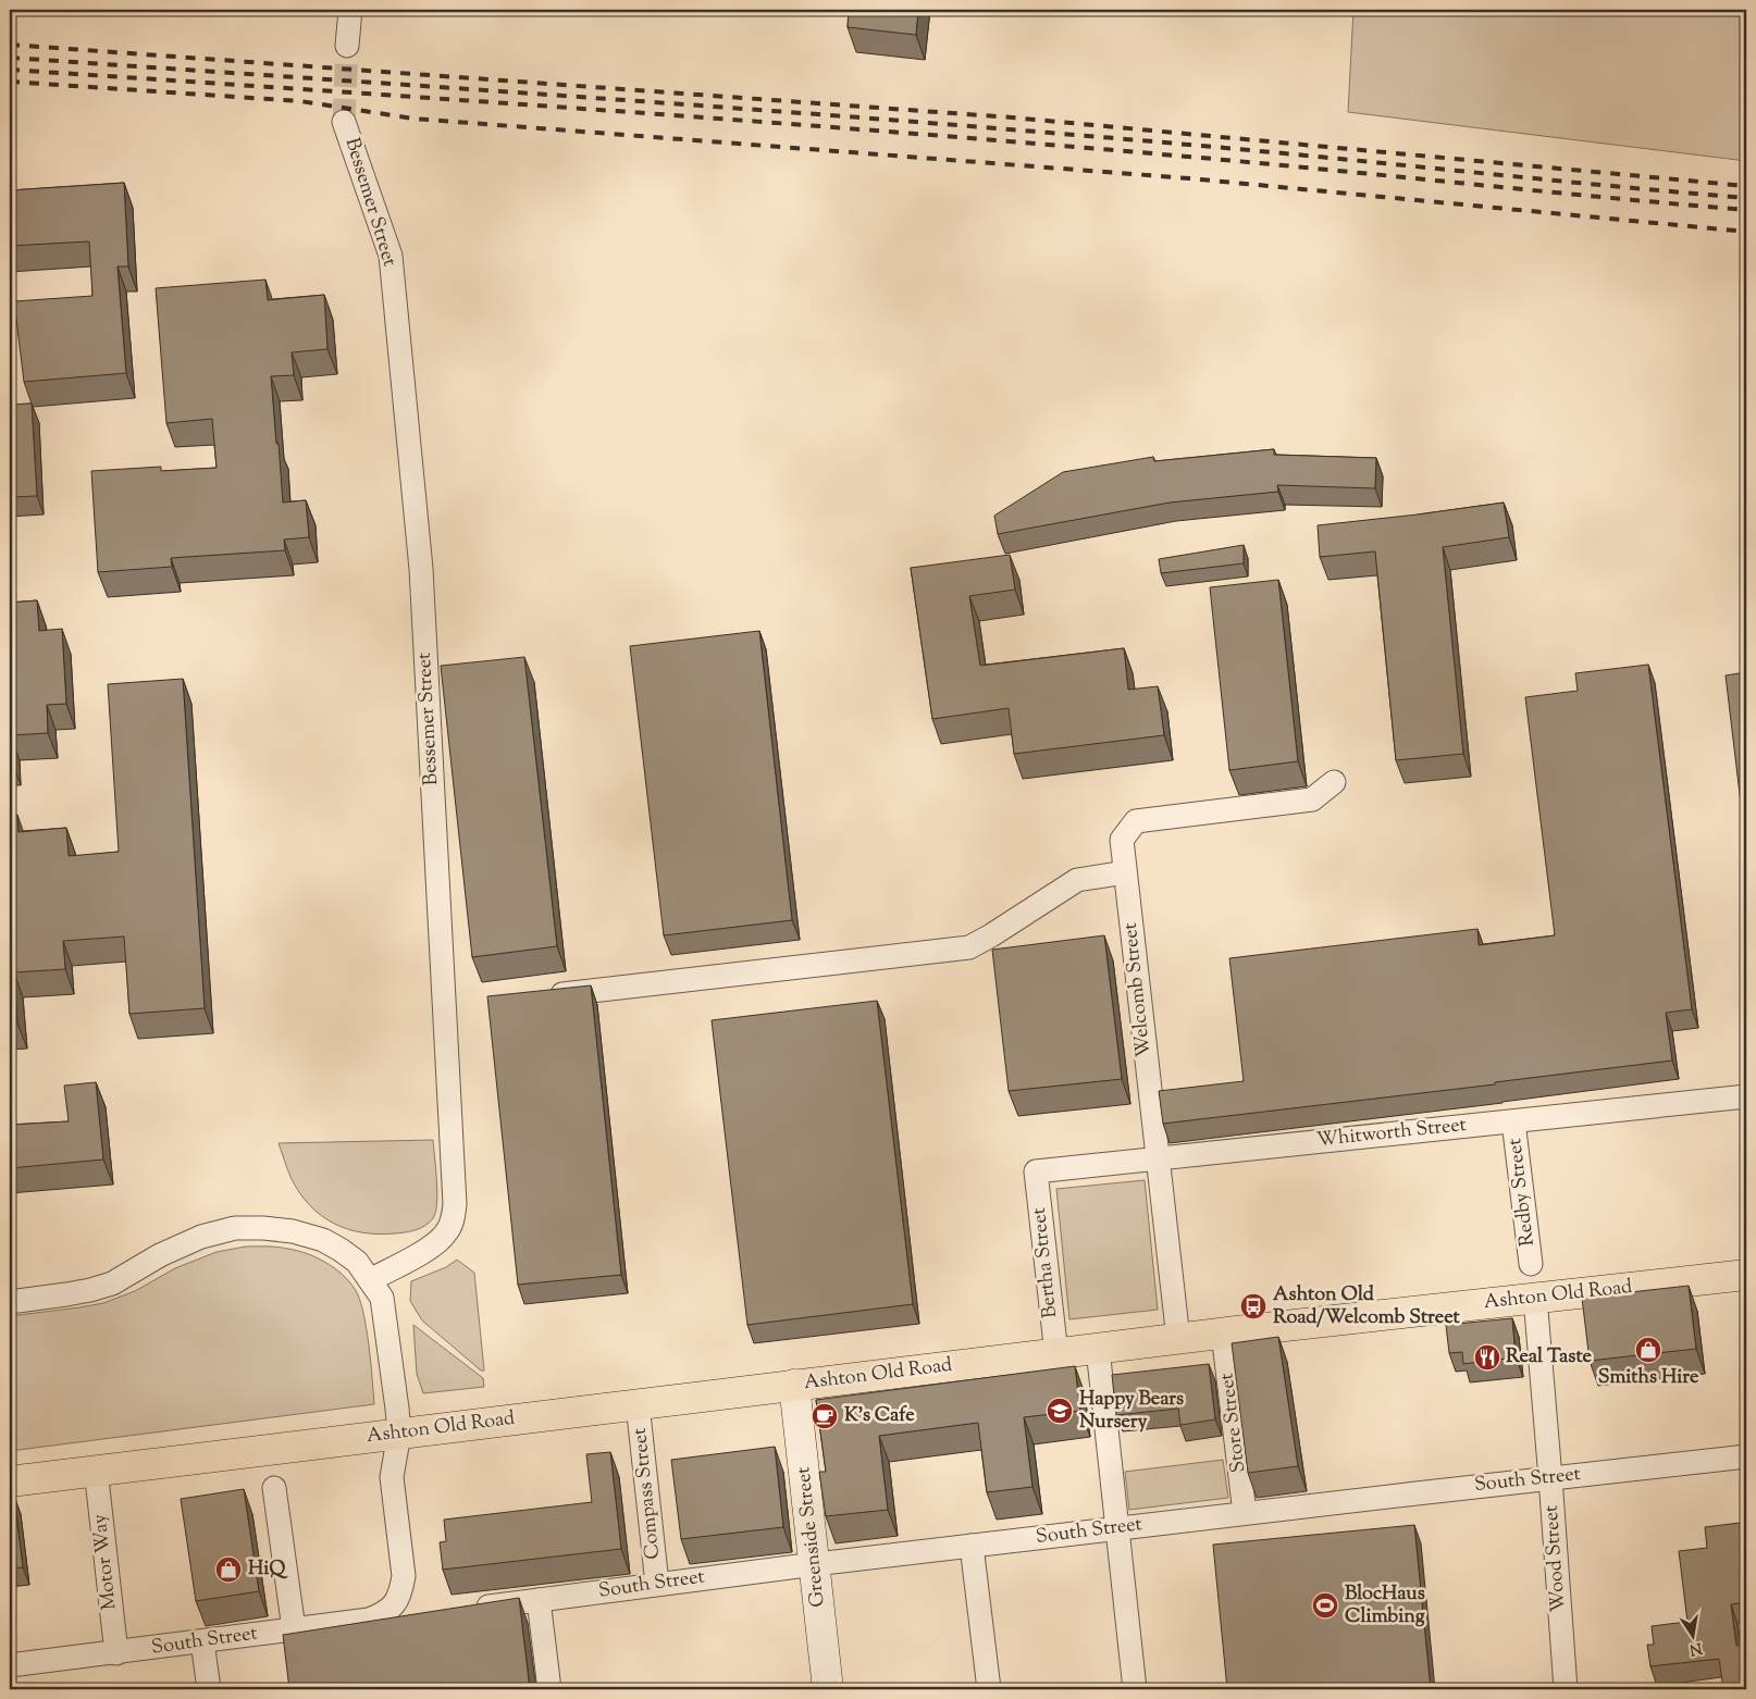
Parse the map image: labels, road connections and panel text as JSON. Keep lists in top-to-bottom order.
{
  "streets": {
    "highway": ["Ashton Old Road"],
    "street": [
      "Bessemer Street",
      "Welcomb Street",
      "Whitworth Street",
      "Redby Street",
      "Bertha Street",
      "Store Street",
      "South Street",
      "Compass Street",
      "Greenside Street",
      "Wood Street",
      "Motor Way"
    ]
  },
  "crossings": [
    ["Welcomb Street", "Whitworth Street"],
    ["Welcomb Street", "Ashton Old Road"],
    ["Whitworth Street", "Redby Street"],
    ["Whitworth Street", "Bertha Street"],
    ["Bertha Street", "Ashton Old Road"],
    ["Ashton Old Road", "Store Street"],
    ["Ashton Old Road", "South Street"],
    ["Ashton Old Road", "Compass Street"],
    ["Ashton Old Road", "Greenside Street"],
    ["Ashton Old Road", "Wood Street"],
    ["Ashton Old Road", "Motor Way"],
    ["Store Street", "South Street"],
    ["South Street", "Compass Street"],
    ["South Street", "Greenside Street"],
    ["South Street", "Wood Street"],
    ["South Street", "Motor Way"]
  ],
  "places": {
    "bus stop": ["Ashton Old Road/Welcomb Street"],
    "shop": ["Smiths Hire", "HiQ"],
    "restaurant": ["Real Taste"],
    "school or university": ["Happy Bears Nursery"],
    "cafe": ["K's Cafe"],
    "sports": ["BlocHaus Climbing"]
  },
  "north": "bottom"
}
